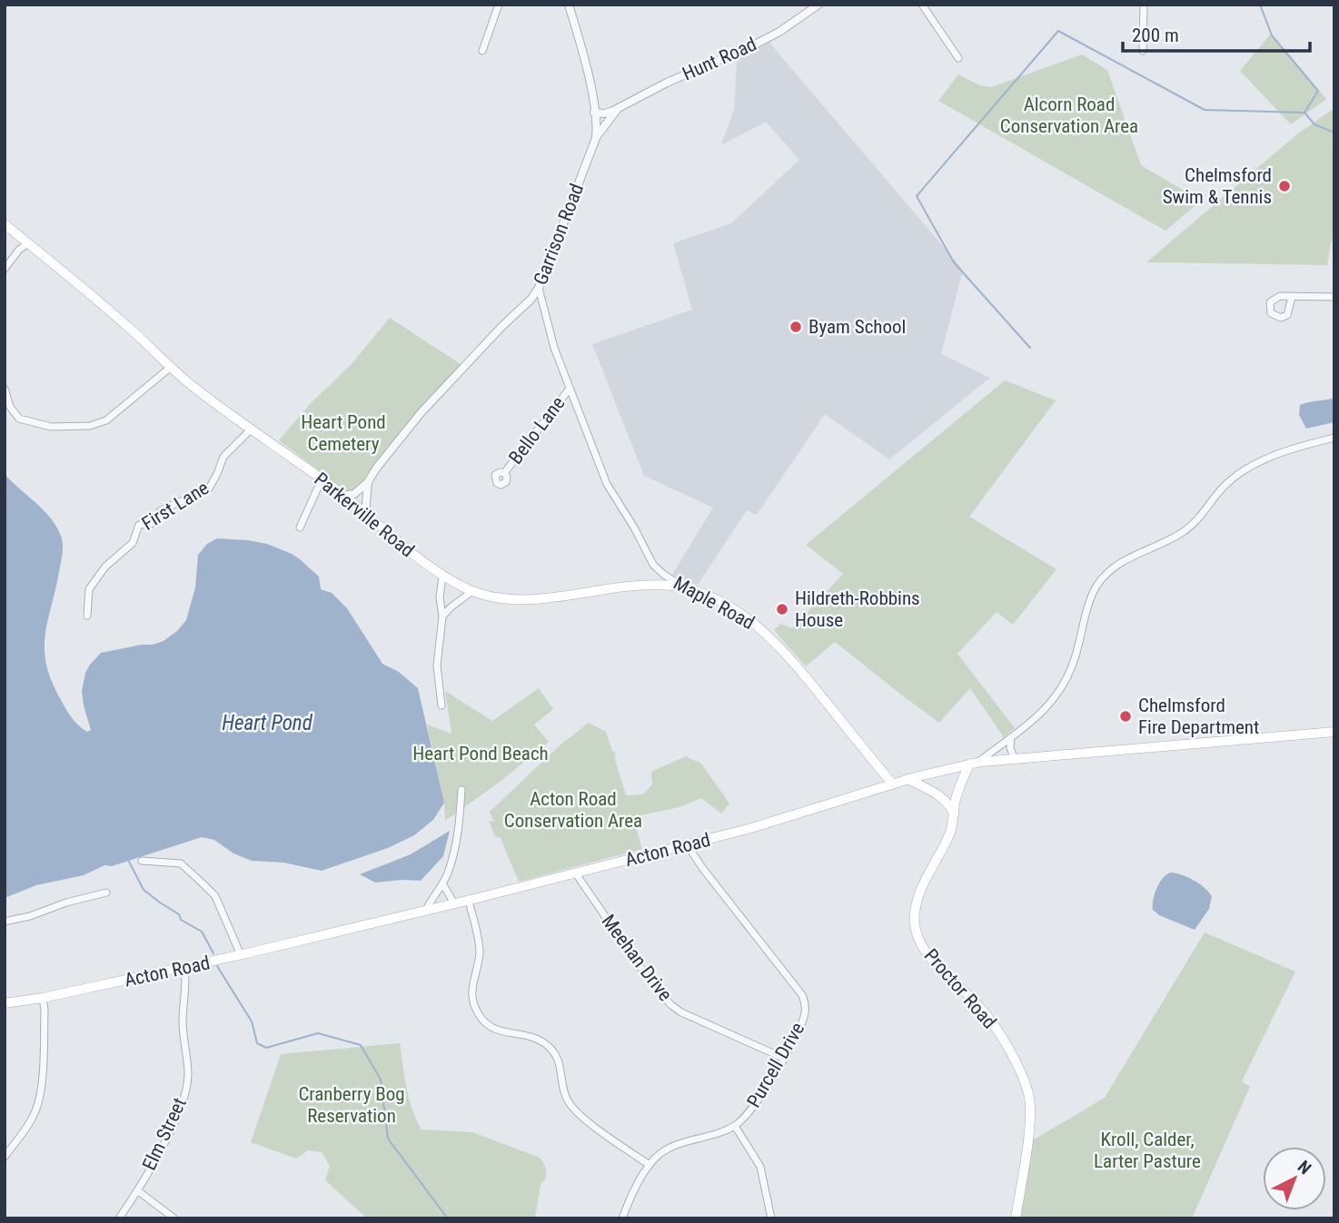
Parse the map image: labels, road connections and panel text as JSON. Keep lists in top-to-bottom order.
{
  "streets": {
    "main road": [
      "Parkerville Road",
      "Maple Road",
      "Acton Road",
      "Proctor Road"
    ],
    "street": [
      "Hunt Road",
      "Garrison Road",
      "Bello Lane",
      "First Lane",
      "Meehan Drive",
      "Purcell Drive",
      "Elm Street"
    ]
  },
  "crossings": [
    ["Hunt Road", "Garrison Road"],
    ["Garrison Road", "Parkerville Road"],
    ["Garrison Road", "Maple Road"],
    ["Bello Lane", "Maple Road"],
    ["First Lane", "Parkerville Road"],
    ["Parkerville Road", "Maple Road"],
    ["Maple Road", "Acton Road"],
    ["Acton Road", "Meehan Drive"],
    ["Acton Road", "Proctor Road"],
    ["Acton Road", "Purcell Drive"],
    ["Acton Road", "Elm Street"],
    ["Meehan Drive", "Purcell Drive"]
  ],
  "water": ["Heart Pond"],
  "parks": [
    "Alcorn Road Conservation Area",
    "Heart Pond Cemetery",
    "Heart Pond Beach",
    "Acton Road Conservation Area",
    "Cranberry Bog Reservation",
    "Kroll, Calder, Larter Pasture"
  ],
  "places": [
    "Chelmsford Swim & Tennis",
    "Byam School",
    "Hildreth-Robbins House",
    "Chelmsford Fire Department"
  ],
  "scale_bar": "200 m",
  "north": "top right"
}
